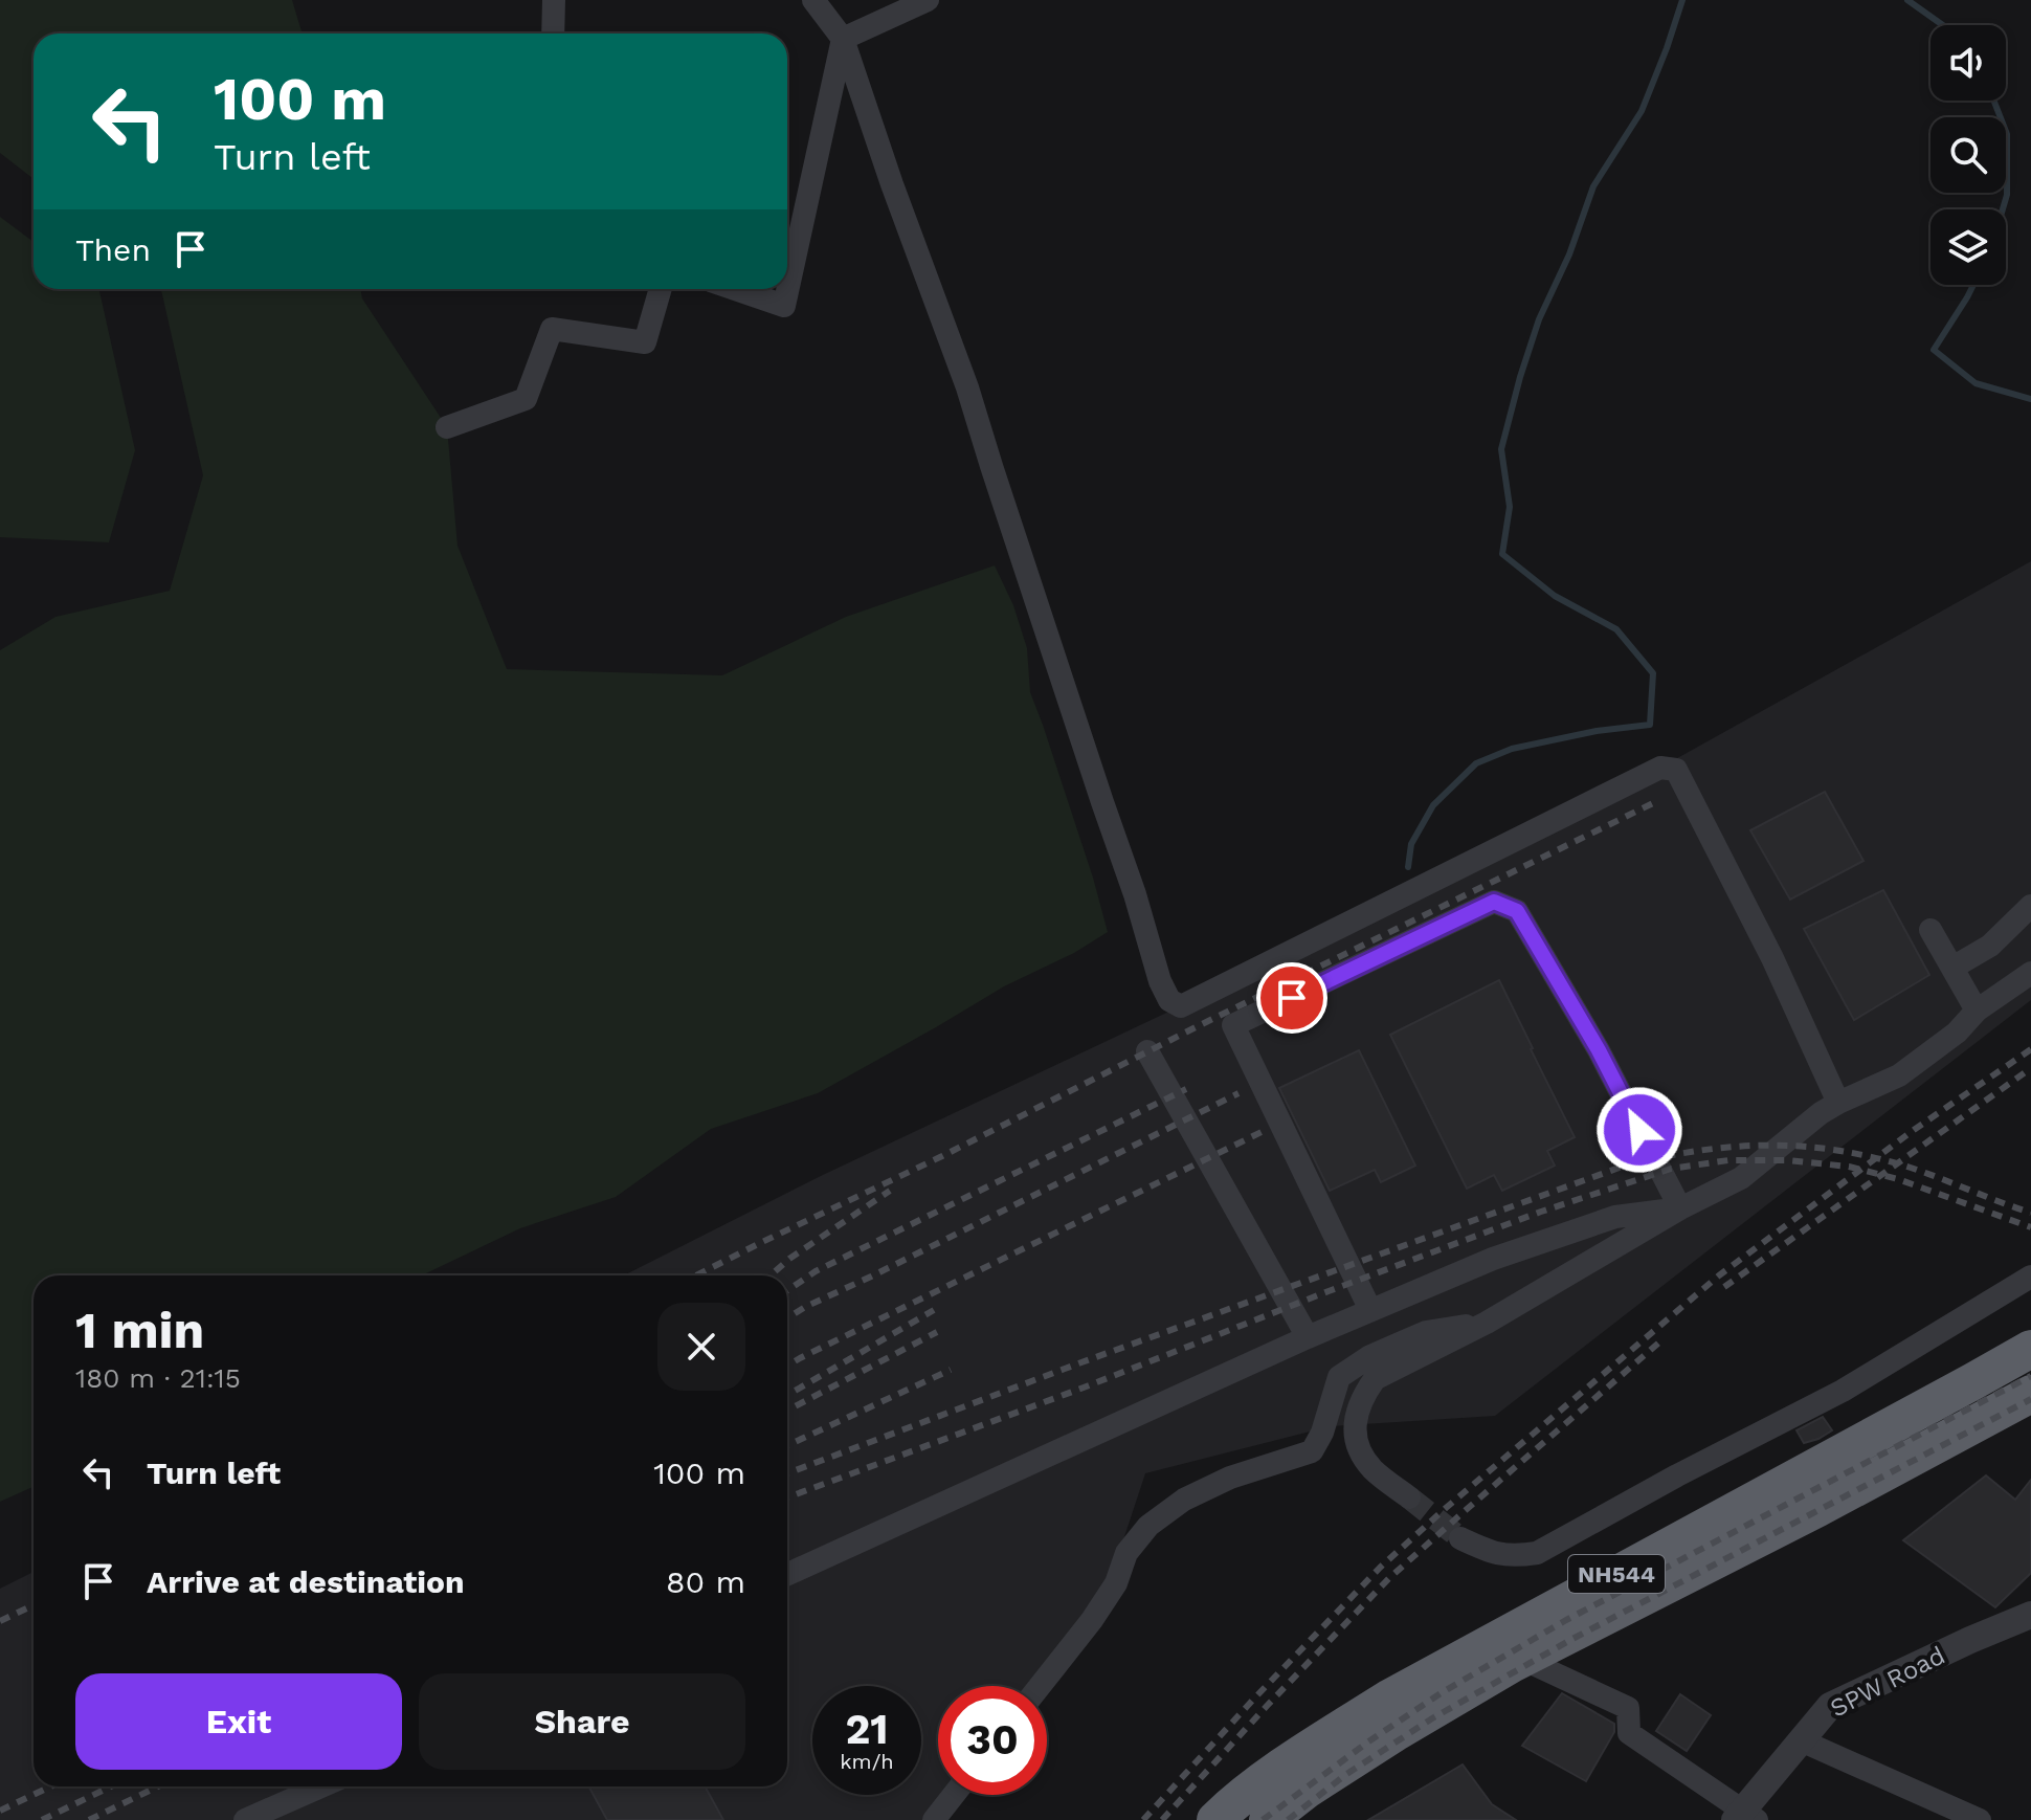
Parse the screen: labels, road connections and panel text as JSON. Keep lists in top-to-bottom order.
{
  "streets": {
    "highway": ["NH544"],
    "street": ["SPW Road"]
  },
  "page": {
    "turn": ["100 m", "Turn left"],
    "then": "Then",
    "heading": ["1 min", "180 m · 21:15"],
    "list": [
      {
        "name": "Turn left",
        "value": "100 m"
      },
      {
        "name": "Arrive at destination",
        "value": "80 m"
      }
    ],
    "buttons": ["Exit", "Share"],
    "speed": "21 km/h",
    "limit": "30"
  }
}
